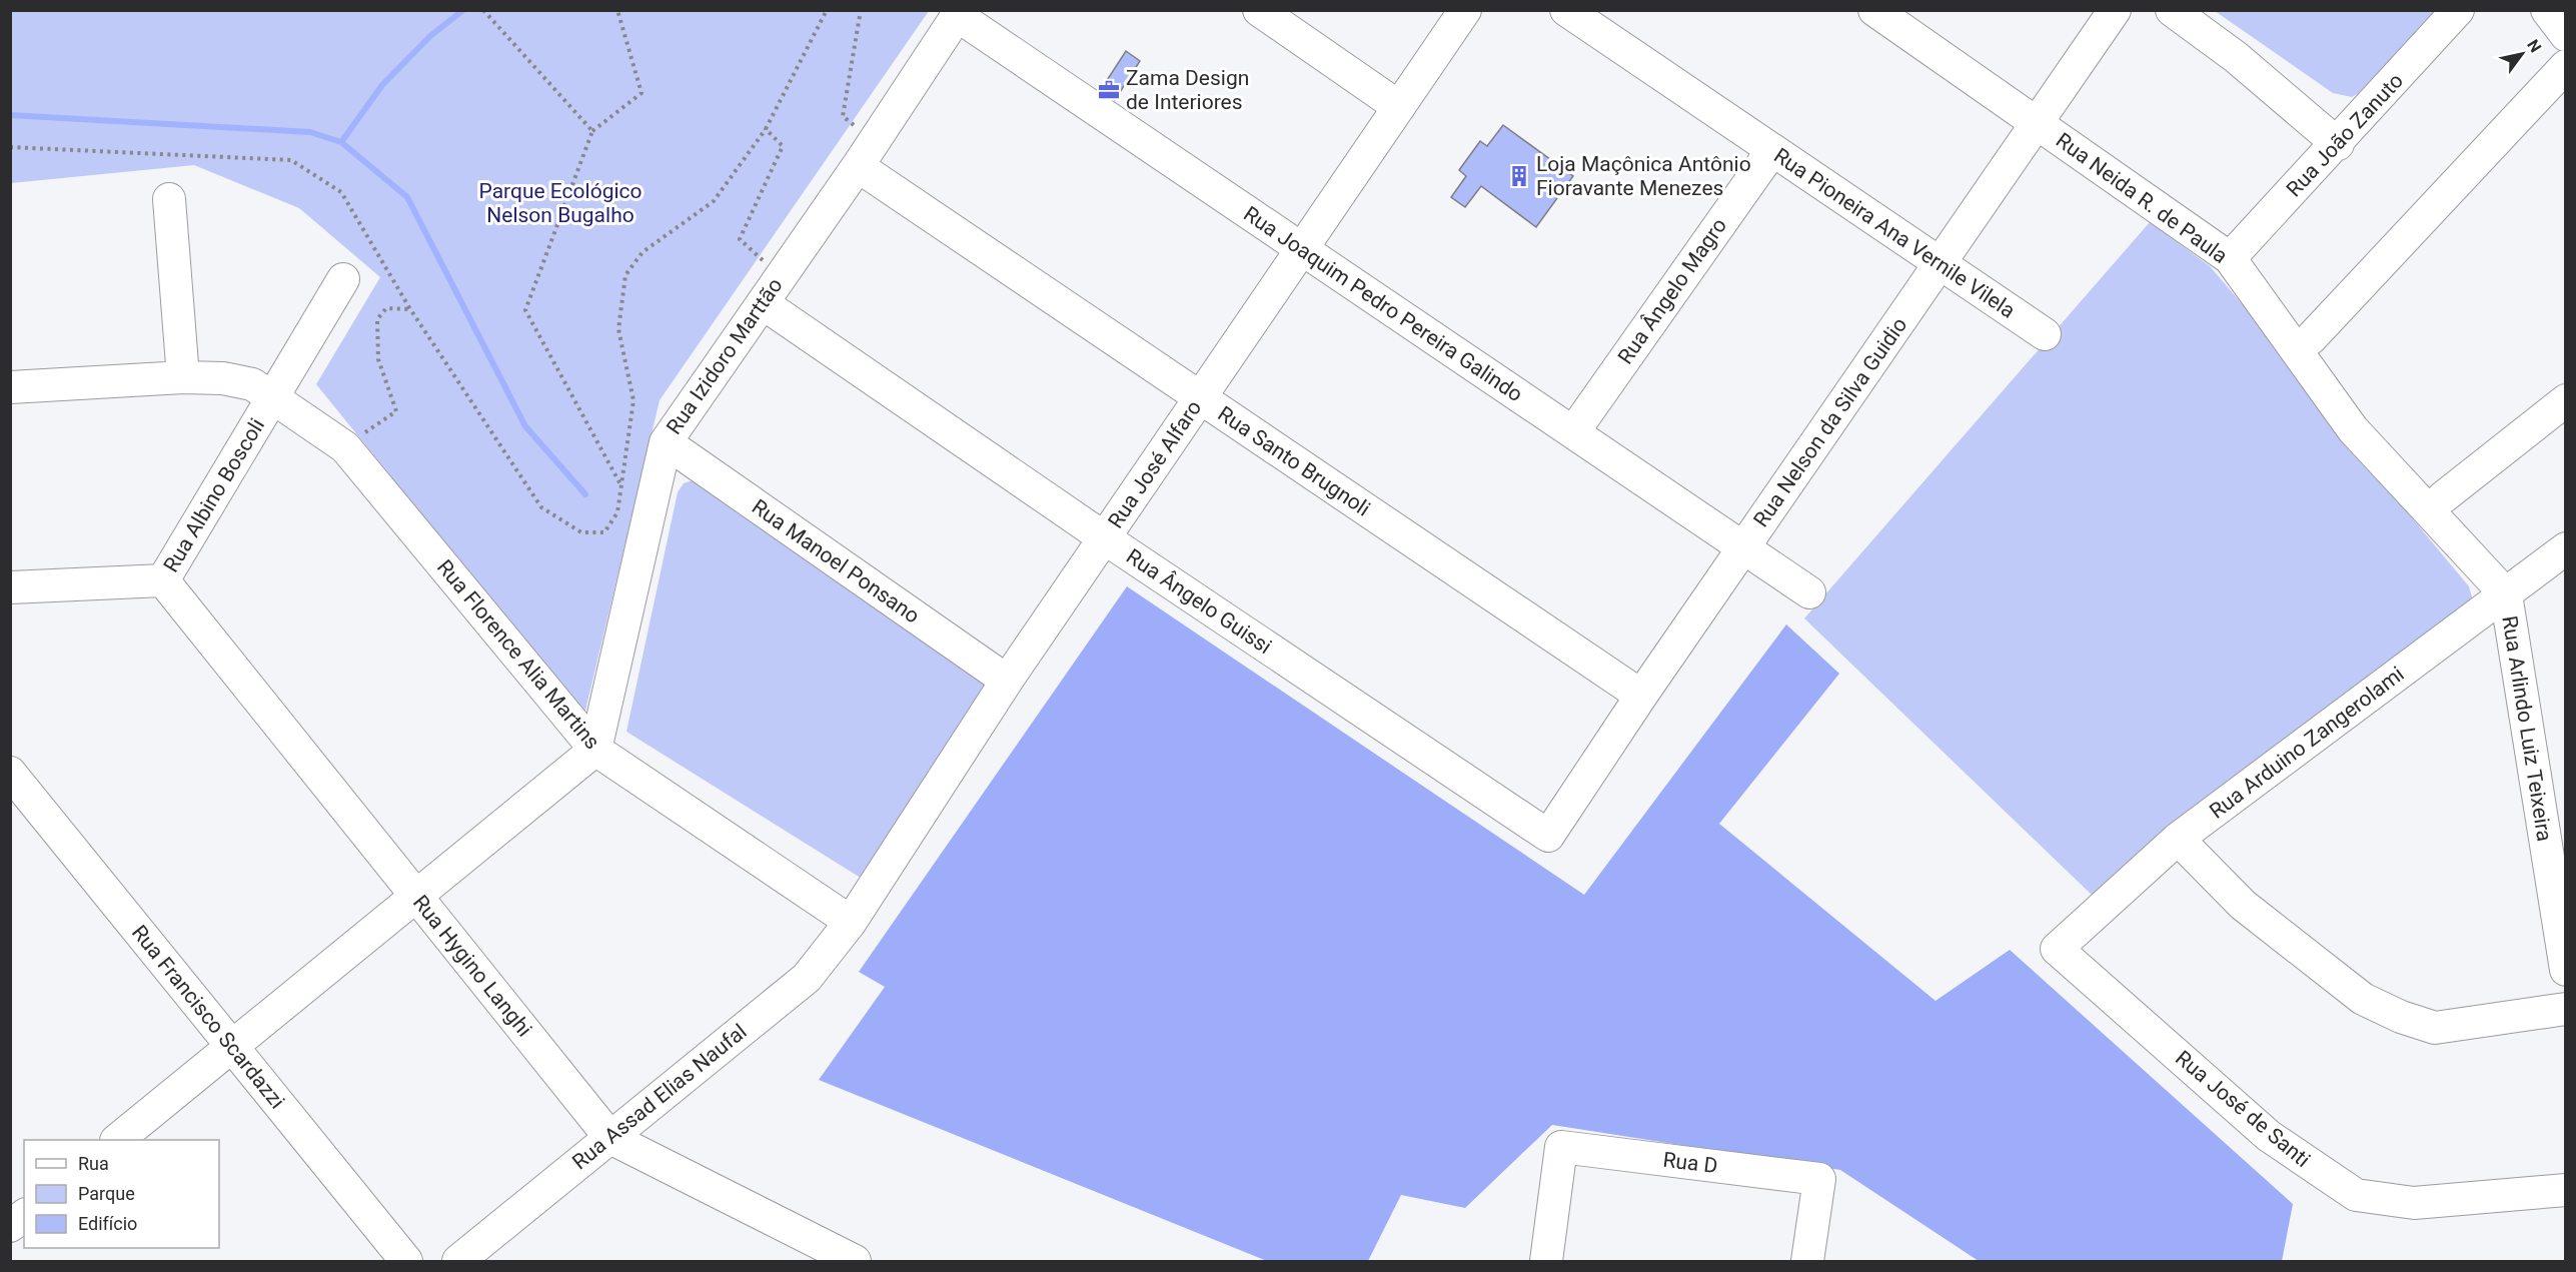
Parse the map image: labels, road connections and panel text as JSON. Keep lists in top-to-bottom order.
{
  "streets": {
    "street": [
      "Rua João Zanuto",
      "Rua Neida R. de Paula",
      "Rua Pioneira Ana Vernile Vilela",
      "Rua Ângelo Magro",
      "Rua Joaquim Pedro Pereira Galindo",
      "Rua Izidoro Marttão",
      "Rua Nelson da Silva Guidio",
      "Rua Santo Brugnoli",
      "Rua José Alfaro",
      "Rua Albino Boscoli",
      "Rua Manoel Ponsano",
      "Rua Ângelo Guissi",
      "Rua Florence Alia Martins",
      "Rua Arlindo Luiz Teixeira",
      "Rua Arduino Zangerolami",
      "Rua Hygino Langhi",
      "Rua Francisco Scardazzi",
      "Rua Assad Elias Naufal",
      "Rua José de Santi",
      "Rua D"
    ]
  },
  "crossings": [
    ["Rua João Zanuto", "Rua Neida R. de Paula"],
    ["Rua Neida R. de Paula", "Rua Nelson da Silva Guidio"],
    ["Rua Neida R. de Paula", "Rua Arlindo Luiz Teixeira"],
    ["Rua Neida R. de Paula", "Rua Arduino Zangerolami"],
    ["Rua Pioneira Ana Vernile Vilela", "Rua Ângelo Magro"],
    ["Rua Pioneira Ana Vernile Vilela", "Rua Nelson da Silva Guidio"],
    ["Rua Ângelo Magro", "Rua Joaquim Pedro Pereira Galindo"],
    ["Rua Joaquim Pedro Pereira Galindo", "Rua Izidoro Marttão"],
    ["Rua Joaquim Pedro Pereira Galindo", "Rua Nelson da Silva Guidio"],
    ["Rua Joaquim Pedro Pereira Galindo", "Rua José Alfaro"],
    ["Rua Izidoro Marttão", "Rua Santo Brugnoli"],
    ["Rua Izidoro Marttão", "Rua Manoel Ponsano"],
    ["Rua Izidoro Marttão", "Rua Ângelo Guissi"],
    ["Rua Izidoro Marttão", "Rua Florence Alia Martins"],
    ["Rua Nelson da Silva Guidio", "Rua Santo Brugnoli"],
    ["Rua Nelson da Silva Guidio", "Rua Ângelo Guissi"],
    ["Rua Santo Brugnoli", "Rua José Alfaro"],
    ["Rua José Alfaro", "Rua Manoel Ponsano"],
    ["Rua José Alfaro", "Rua Ângelo Guissi"],
    ["Rua José Alfaro", "Rua Florence Alia Martins"],
    ["Rua José Alfaro", "Rua Assad Elias Naufal"],
    ["Rua Albino Boscoli", "Rua Florence Alia Martins"],
    ["Rua Albino Boscoli", "Rua Hygino Langhi"],
    ["Rua Florence Alia Martins", "Rua Assad Elias Naufal"],
    ["Rua Arlindo Luiz Teixeira", "Rua Arduino Zangerolami"],
    ["Rua Arduino Zangerolami", "Rua José de Santi"],
    ["Rua Hygino Langhi", "Rua Assad Elias Naufal"]
  ],
  "parks": ["Parque Ecológico Nelson Bugalho"],
  "places": {
    "office": ["Zama Design de Interiores"],
    "building": ["Loja Maçônica Antônio Fioravante Menezes"]
  },
  "legend": ["Rua", "Parque", "Edifício"],
  "north": "top right"
}
